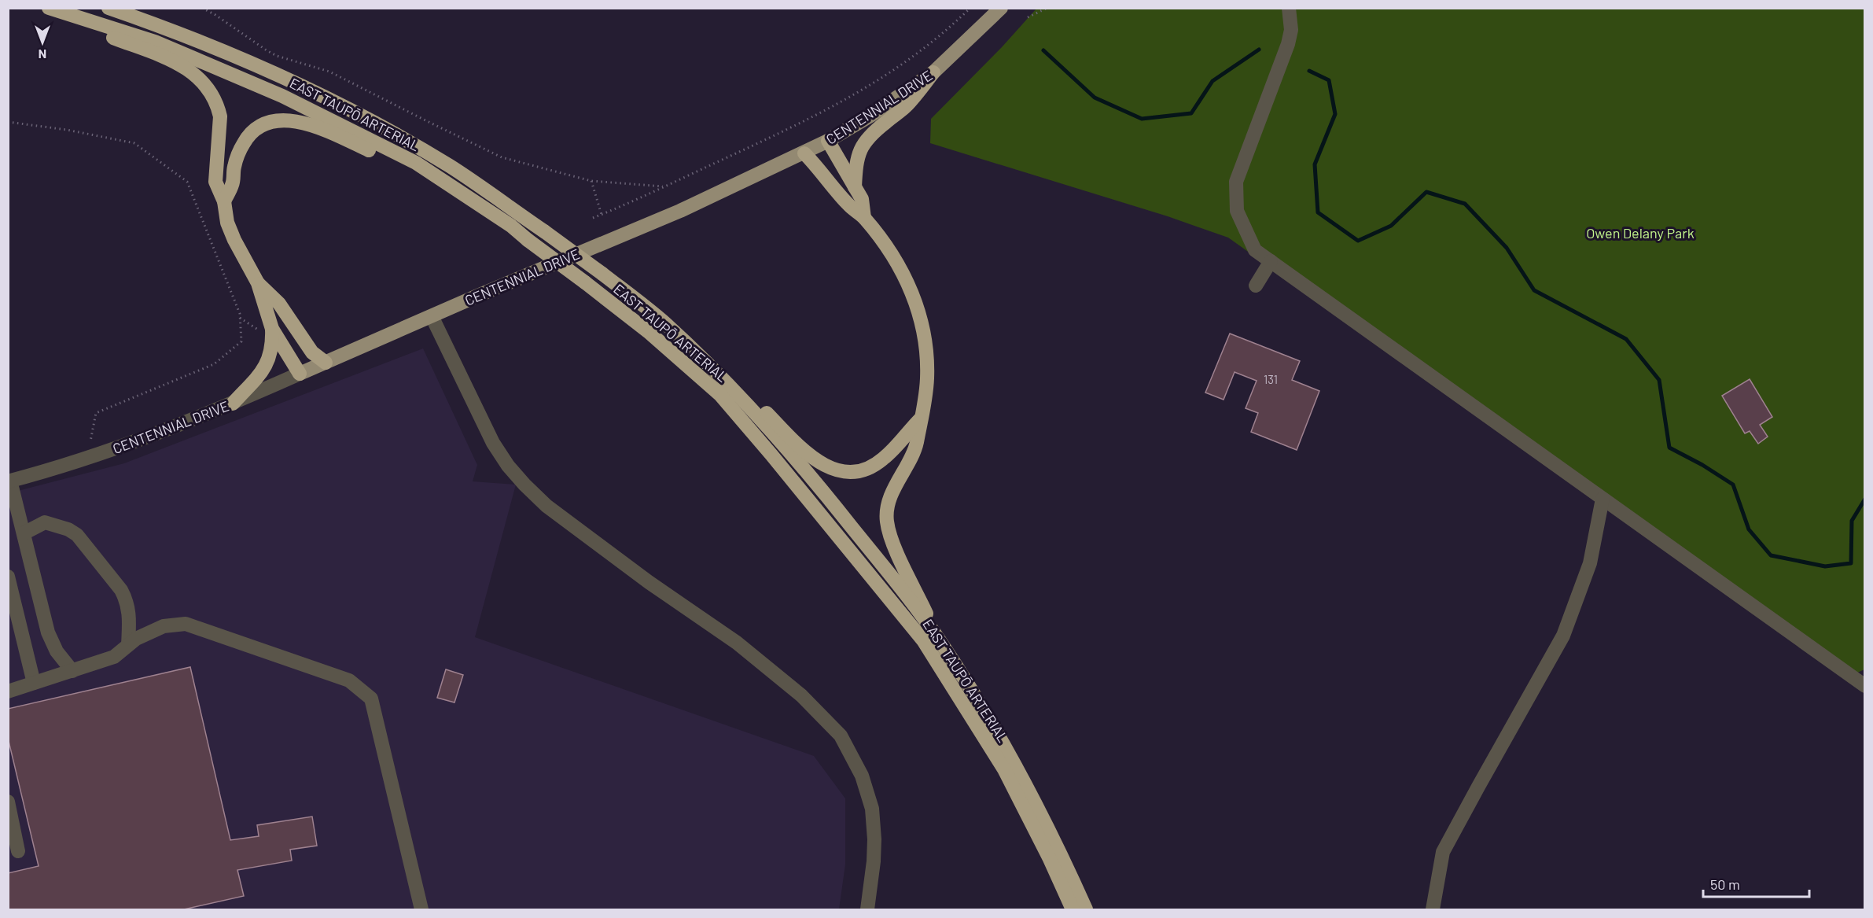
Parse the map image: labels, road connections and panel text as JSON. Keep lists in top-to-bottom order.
{
  "streets": {
    "highway": ["EAST TAUPŌ ARTERIAL"],
    "main road": ["CENTENNIAL DRIVE"]
  },
  "parks": ["Owen Delany Park"],
  "house_numbers": ["131"],
  "scale_bar": "50 m",
  "north": "bottom"
}
